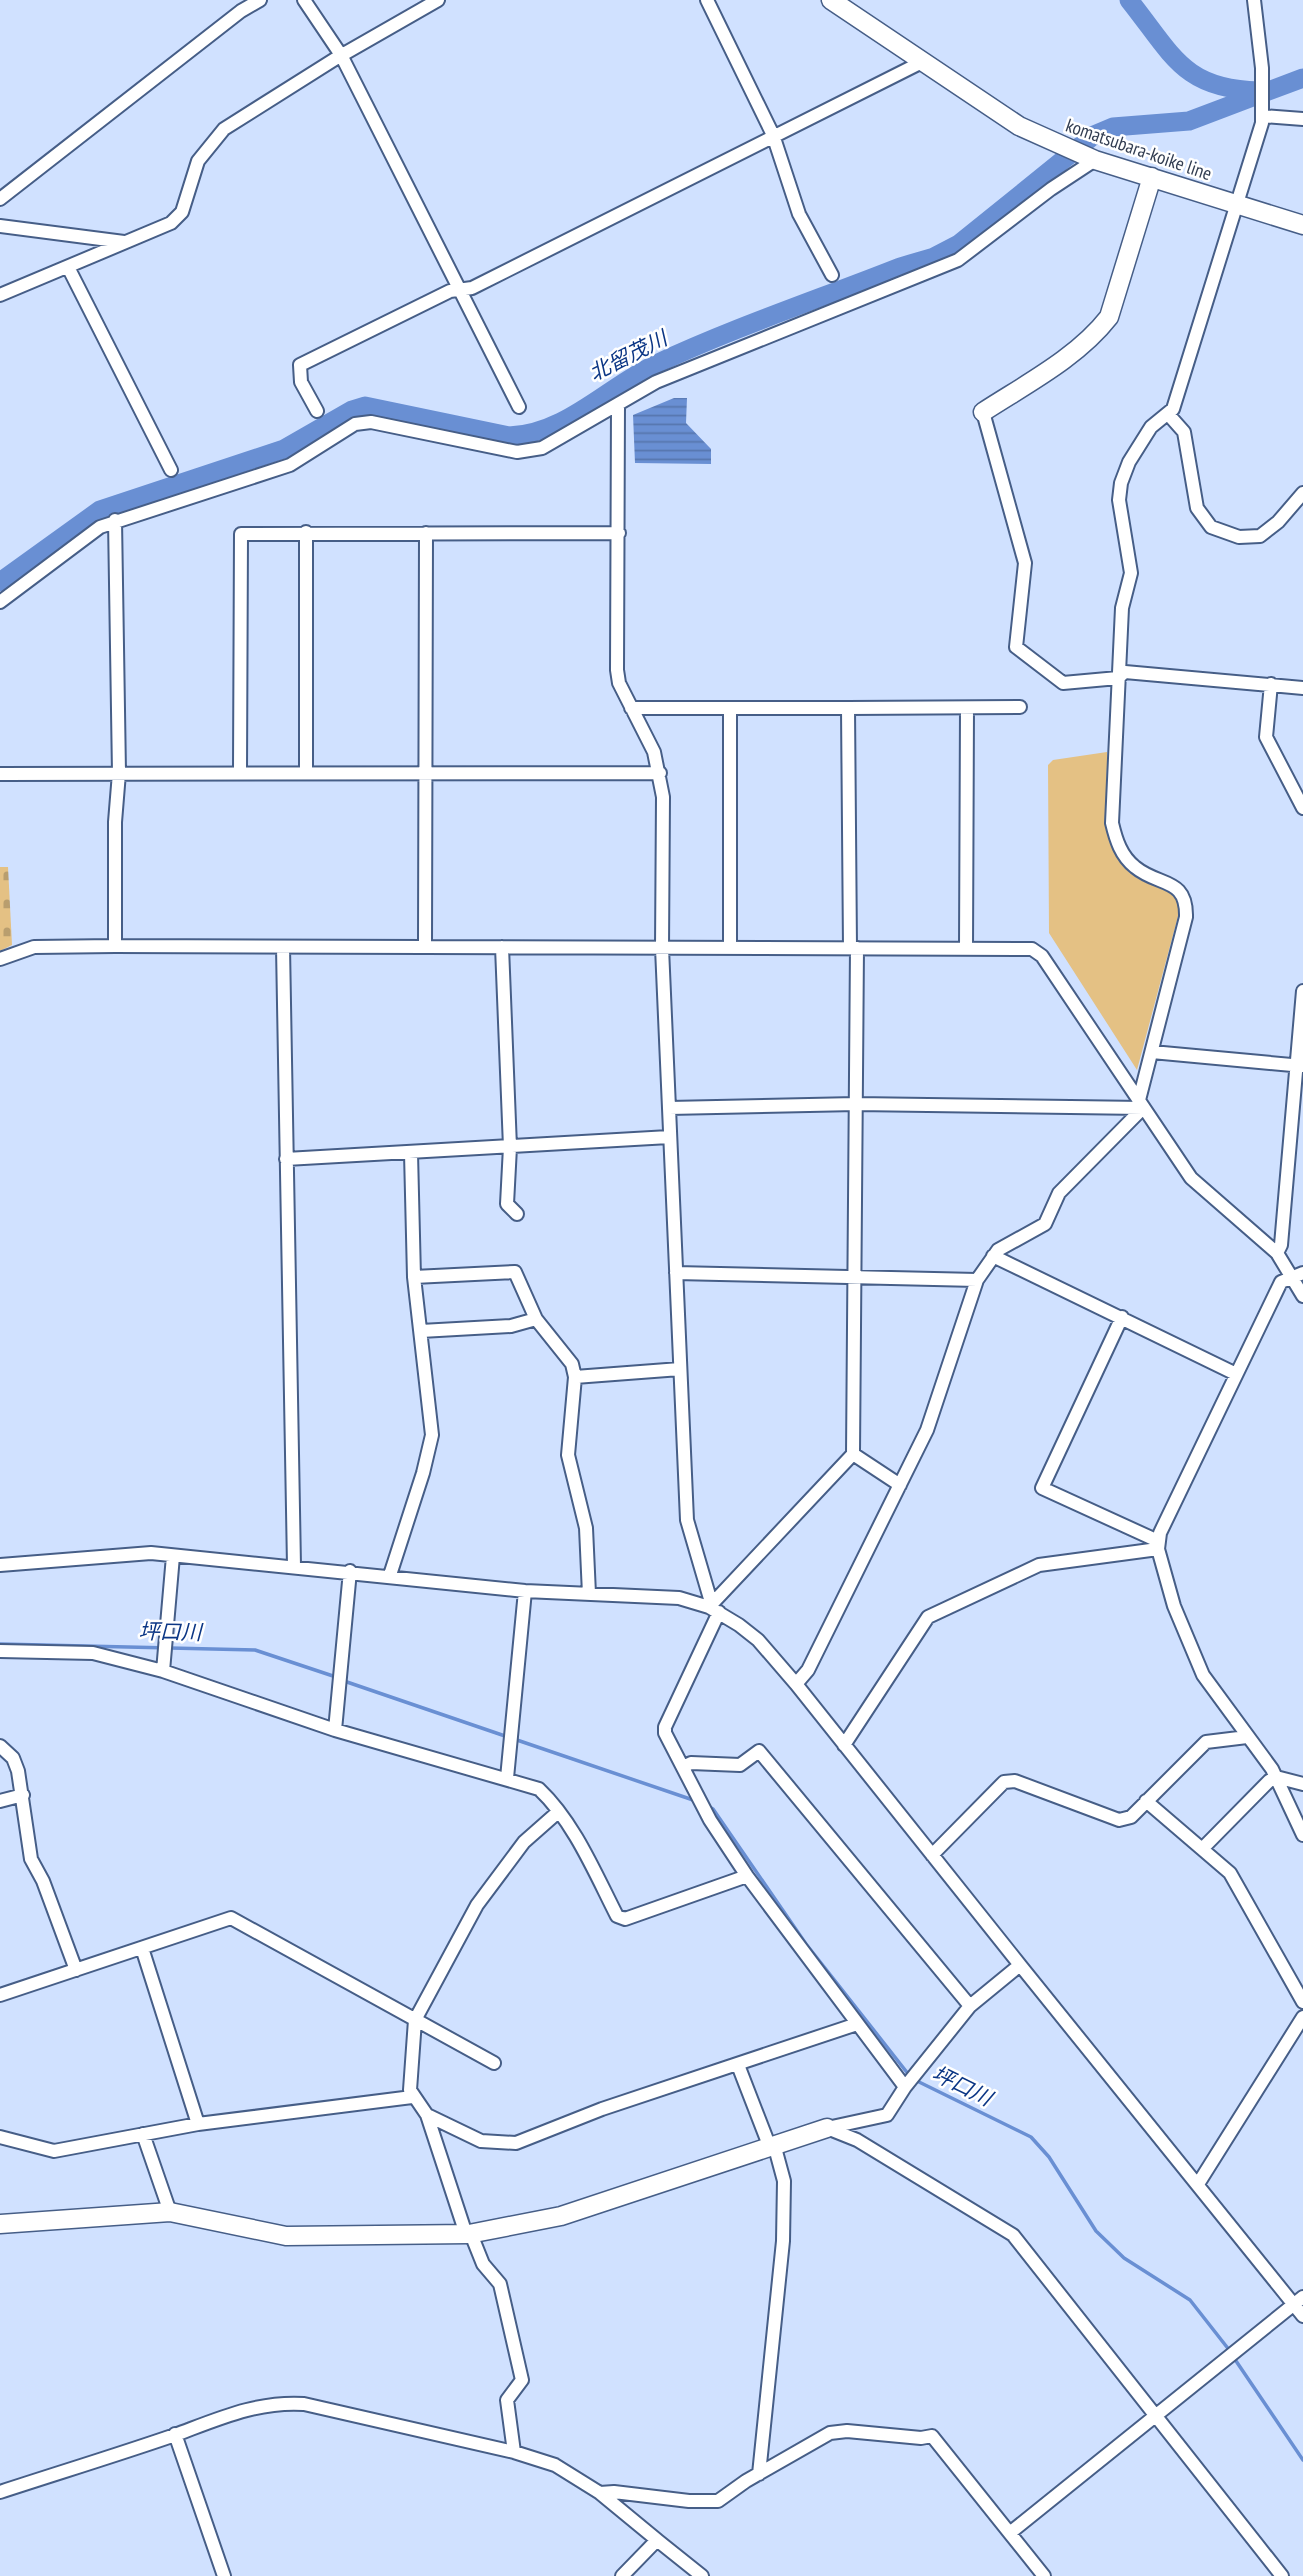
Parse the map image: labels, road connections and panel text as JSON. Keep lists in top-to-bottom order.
{
  "streets": {
    "street": ["komatsubara-koike line"]
  },
  "water": ["北留茂川", "坪口川"]
}
